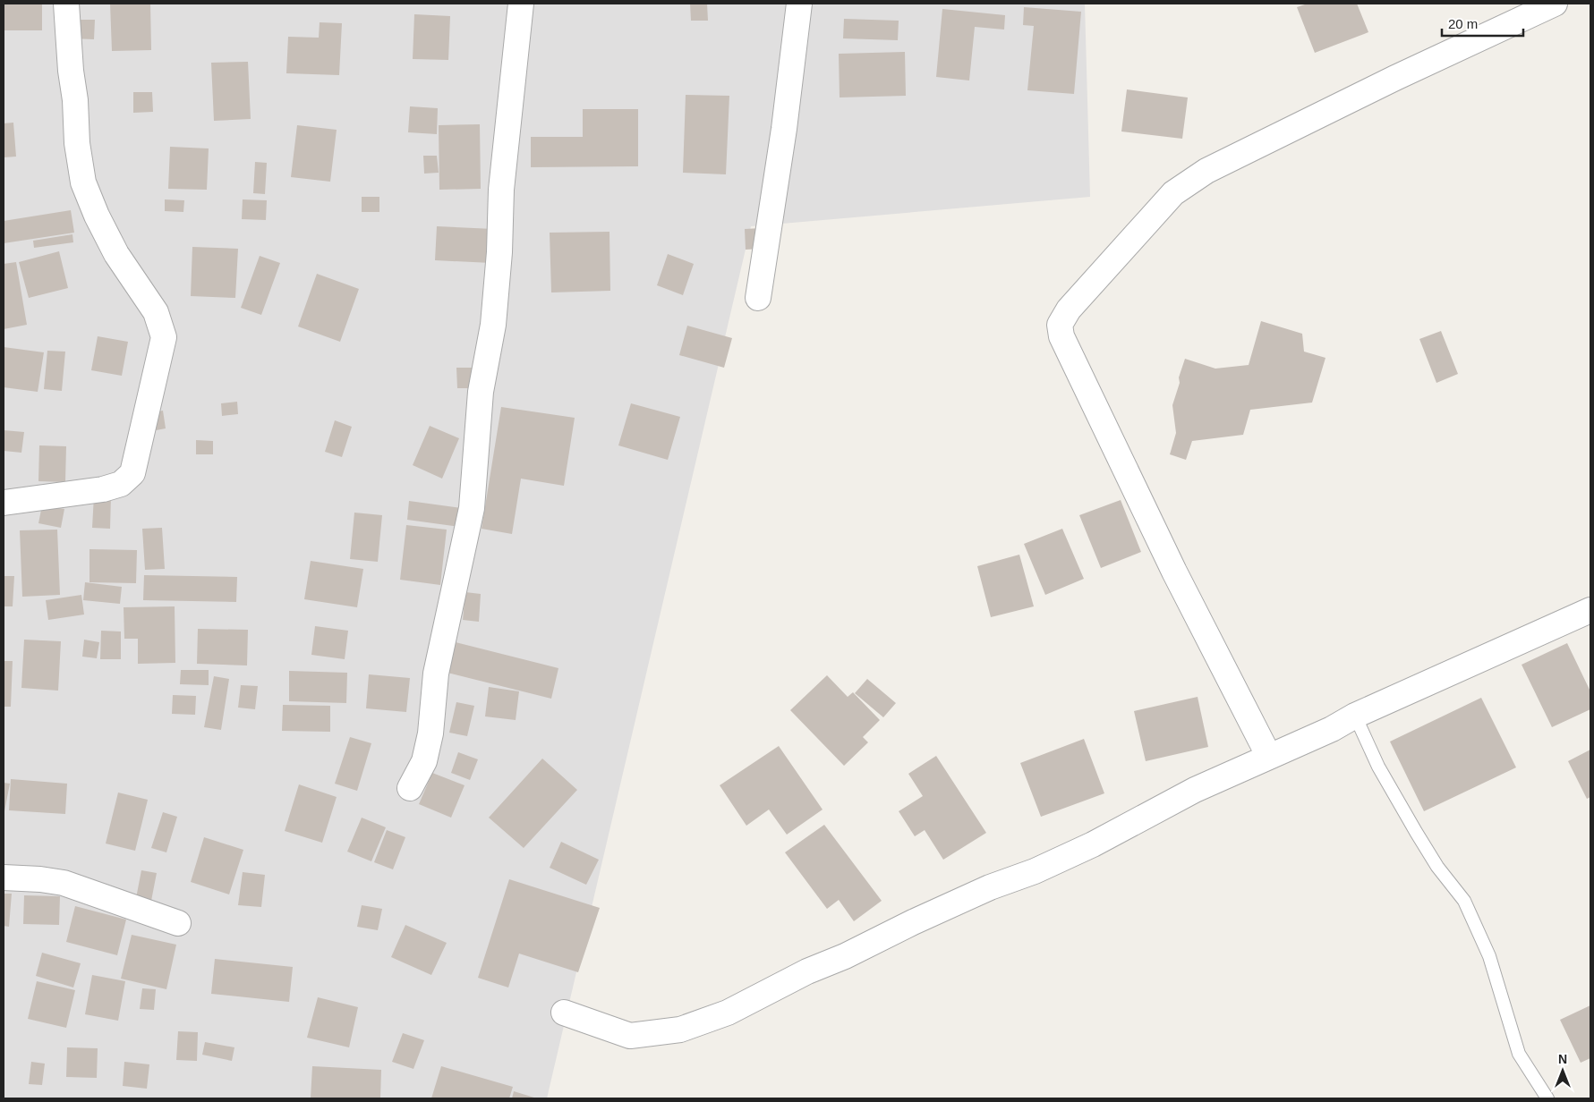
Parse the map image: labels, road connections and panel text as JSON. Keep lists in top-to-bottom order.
{
  "scale_bar": "20 m",
  "north": "top"
}
